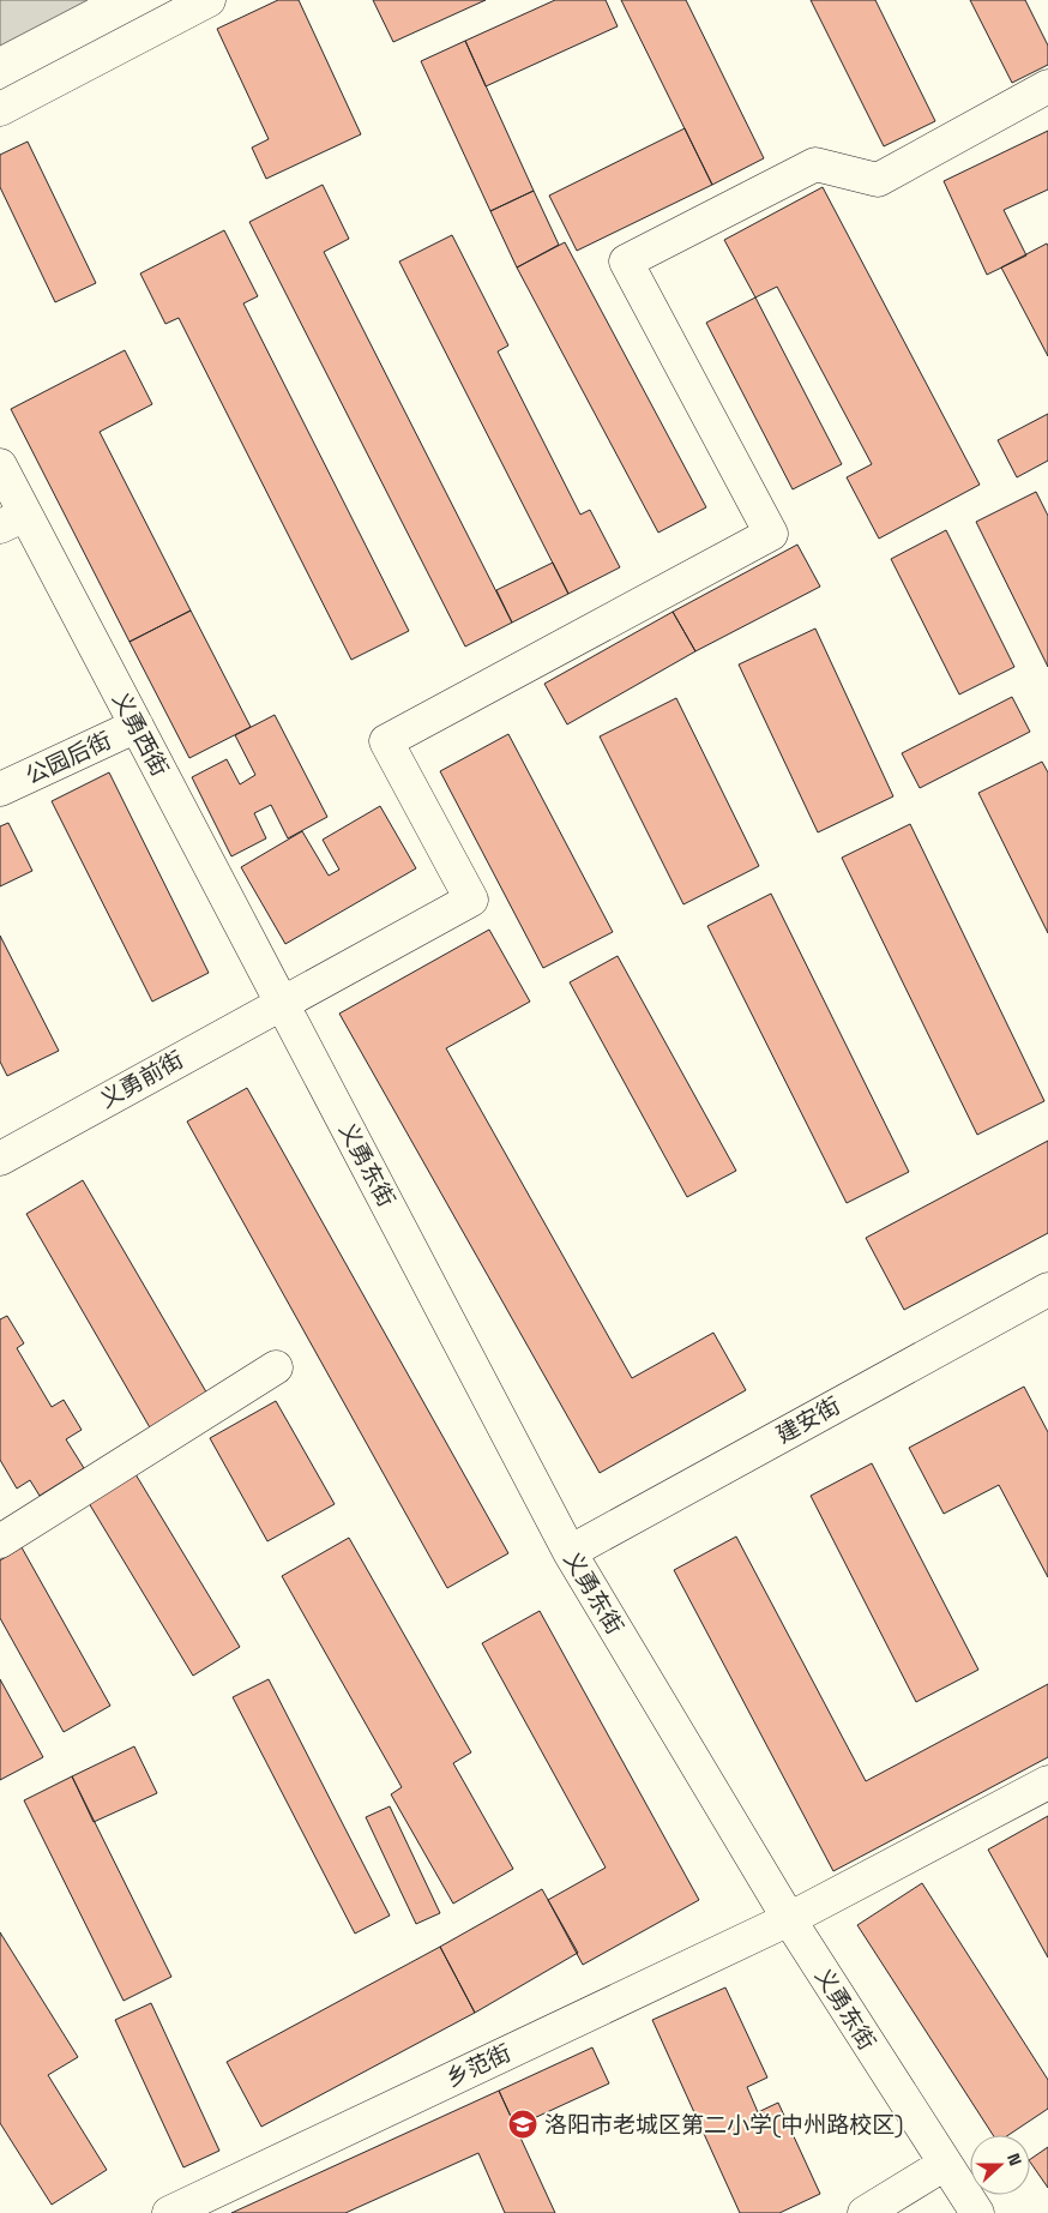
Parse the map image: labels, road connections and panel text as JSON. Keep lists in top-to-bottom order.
{
  "streets": {
    "street": [
      "义勇西街",
      "公园后街",
      "义勇前街",
      "义勇东街",
      "建安街",
      "乡范街"
    ]
  },
  "crossings": [
    ["义勇西街", "公园后街"],
    ["义勇西街", "义勇前街"],
    ["义勇西街", "义勇东街"],
    ["义勇前街", "义勇东街"],
    ["义勇东街", "建安街"],
    ["义勇东街", "乡范街"]
  ],
  "places": {
    "school or university": ["洛阳市老城区第二小学(中州路校区)"]
  },
  "north": "right"
}
